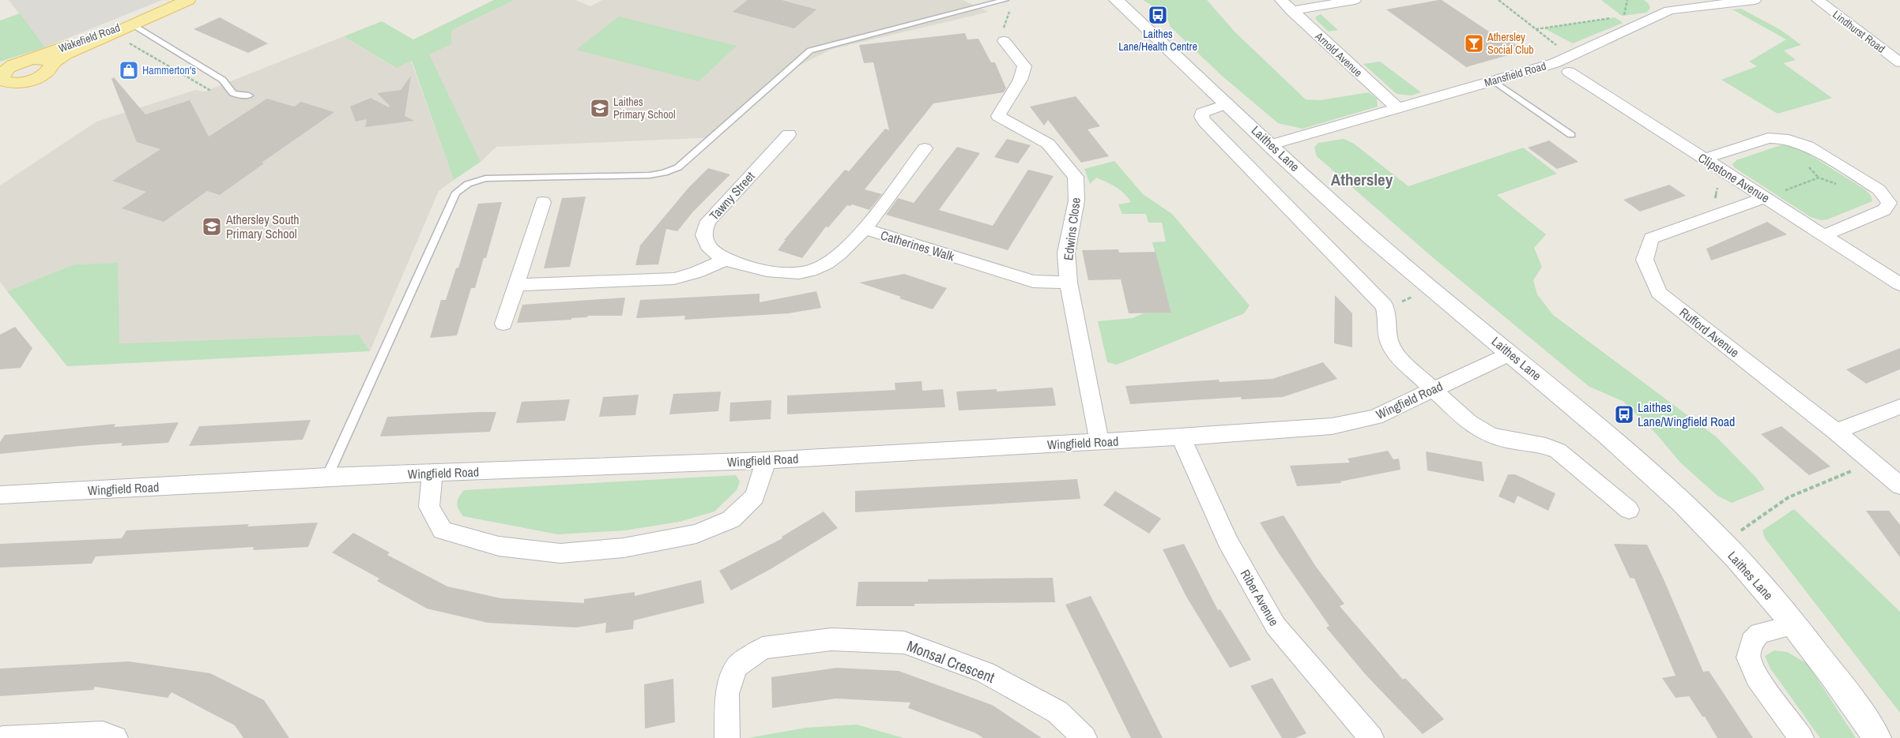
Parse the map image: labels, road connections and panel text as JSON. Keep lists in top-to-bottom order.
{
  "streets": {
    "main road": ["Wakefield Road", "Laithes Lane"],
    "street": [
      "Lindhurst Road",
      "Arnold Avenue",
      "Mansfield Road",
      "Clipstone Avenue",
      "Tawny Street",
      "Edwins Close",
      "Catherines Walk",
      "Rufford Avenue",
      "Wingfield Road",
      "Riber Avenue",
      "Monsal Crescent"
    ]
  },
  "crossings": [
    ["Arnold Avenue", "Mansfield Road"],
    ["Mansfield Road", "Laithes Lane"],
    ["Laithes Lane", "Wingfield Road"],
    ["Clipstone Avenue", "Rufford Avenue"],
    ["Tawny Street", "Catherines Walk"],
    ["Edwins Close", "Catherines Walk"],
    ["Edwins Close", "Wingfield Road"],
    ["Wingfield Road", "Riber Avenue"]
  ],
  "districts": ["Athersley"],
  "places": {
    "bus stop": ["Laithes Lane/Health Centre", "Laithes Lane/Wingfield Road"],
    "bar": ["Athersley Social Club"],
    "shop": ["Hammerton's"],
    "school or university": ["Laithes Primary School", "Athersley South Primary School"]
  }
}
